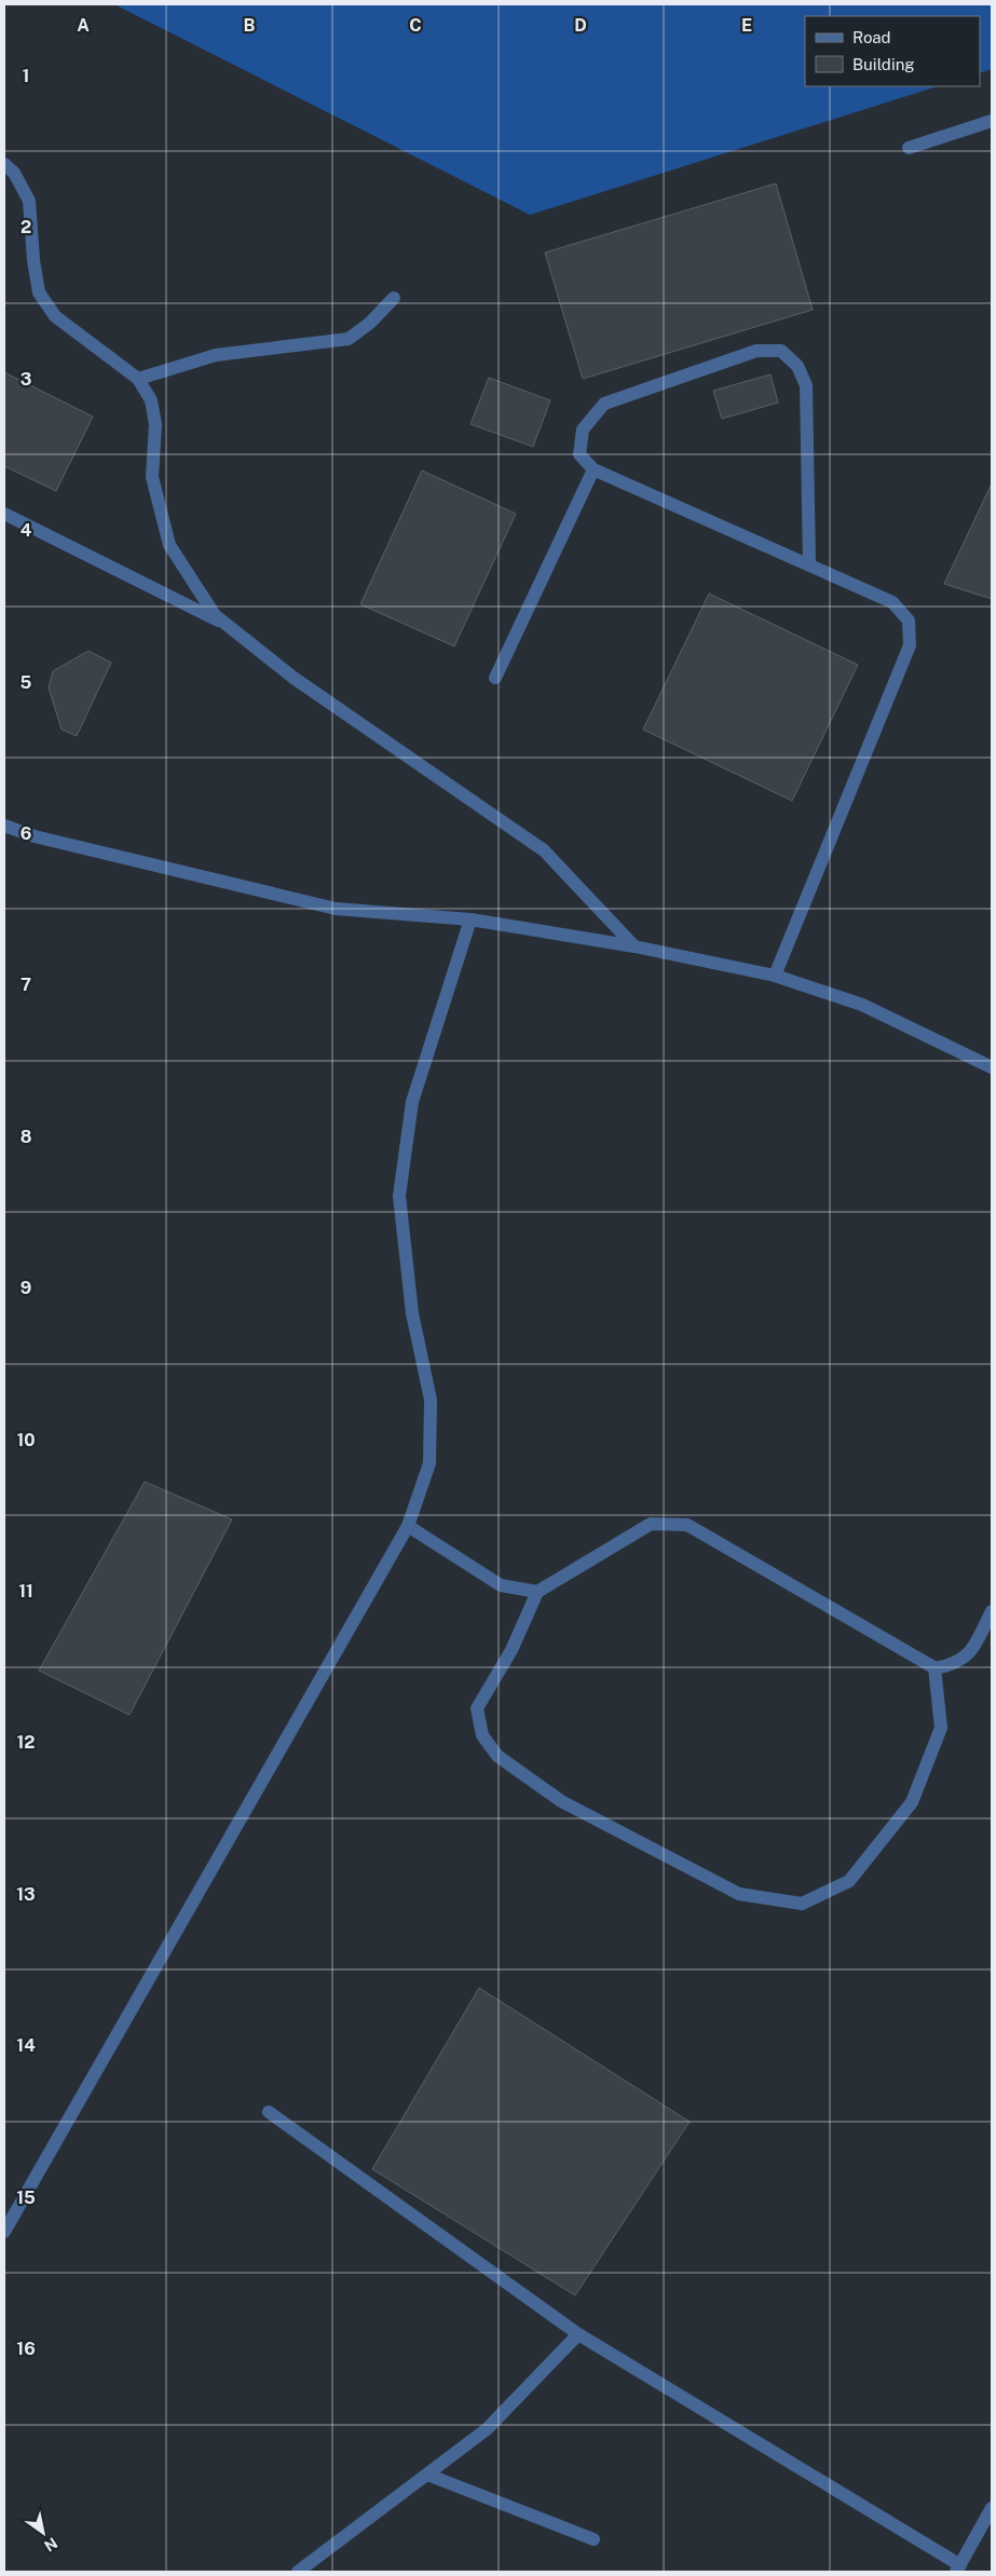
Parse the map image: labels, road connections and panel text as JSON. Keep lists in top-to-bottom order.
{
  "legend": ["Road", "Building"],
  "north": "bottom right",
  "grid": {
    "columns": [
      "A",
      "B",
      "C",
      "D",
      "E"
    ],
    "rows": [
      "1",
      "2",
      "3",
      "4",
      "5",
      "6",
      "7",
      "8",
      "9",
      "10",
      "11",
      "12",
      "13",
      "14",
      "15",
      "16"
    ]
  }
}
